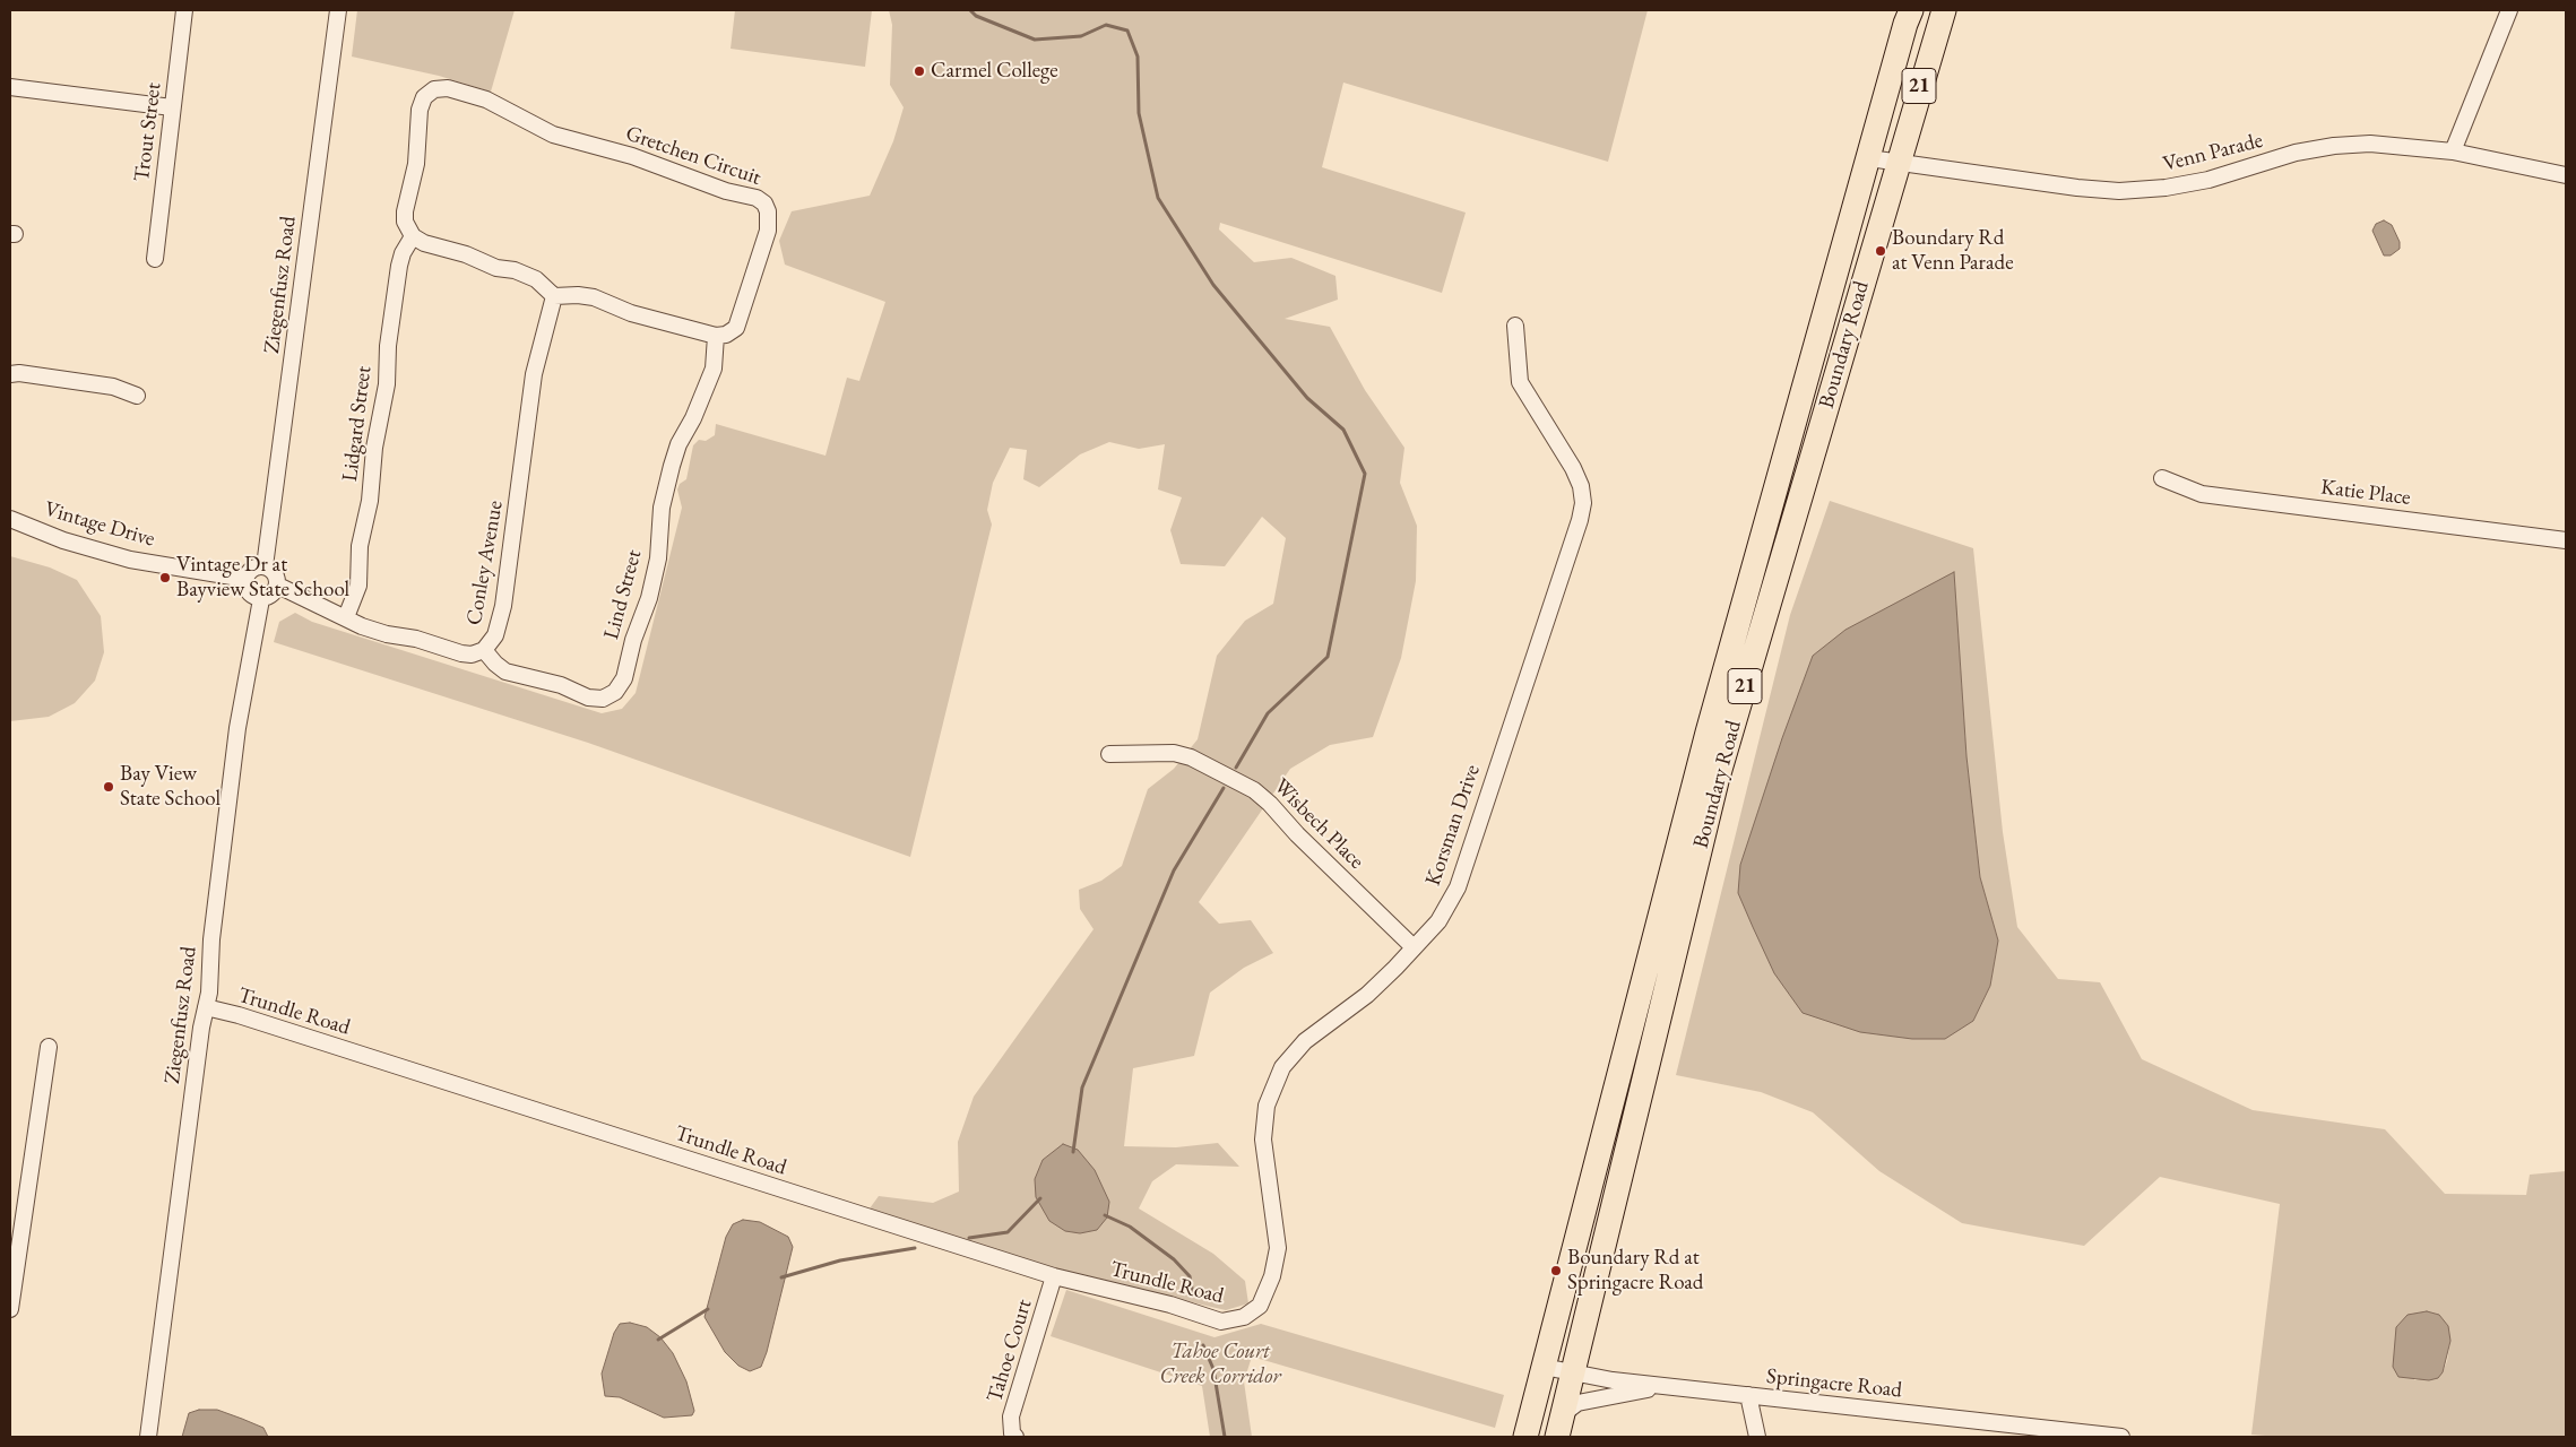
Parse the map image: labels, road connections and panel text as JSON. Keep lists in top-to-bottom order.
{
  "streets": {
    "highway": ["21", "Boundary Road"],
    "street": [
      "Trout Street",
      "Venn Parade",
      "Gretchen Circuit",
      "Ziegenfusz Road",
      "Lidgard Street",
      "Katie Place",
      "Vintage Drive",
      "Conley Avenue",
      "Lind Street",
      "Wisbech Place",
      "Korsman Drive",
      "Trundle Road",
      "Tahoe Court",
      "Springacre Road"
    ]
  },
  "crossings": [
    ["Venn Parade", "Boundary Road"],
    ["Gretchen Circuit", "Lidgard Street"],
    ["Gretchen Circuit", "Lind Street"],
    ["Ziegenfusz Road", "Vintage Drive"],
    ["Ziegenfusz Road", "Conley Avenue"],
    ["Ziegenfusz Road", "Trundle Road"],
    ["Boundary Road", "Springacre Road"],
    ["Lidgard Street", "Conley Avenue"],
    ["Vintage Drive", "Conley Avenue"],
    ["Conley Avenue", "Lind Street"],
    ["Wisbech Place", "Korsman Drive"],
    ["Korsman Drive", "Trundle Road"],
    ["Trundle Road", "Tahoe Court"]
  ],
  "parks": ["Tahoe Court Creek Corridor"],
  "places": [
    "Carmel College",
    "Boundary Rd at Venn Parade",
    "Vintage Dr at Bayview State School",
    "Bay View State School",
    "Boundary Rd at Springacre Road"
  ]
}
